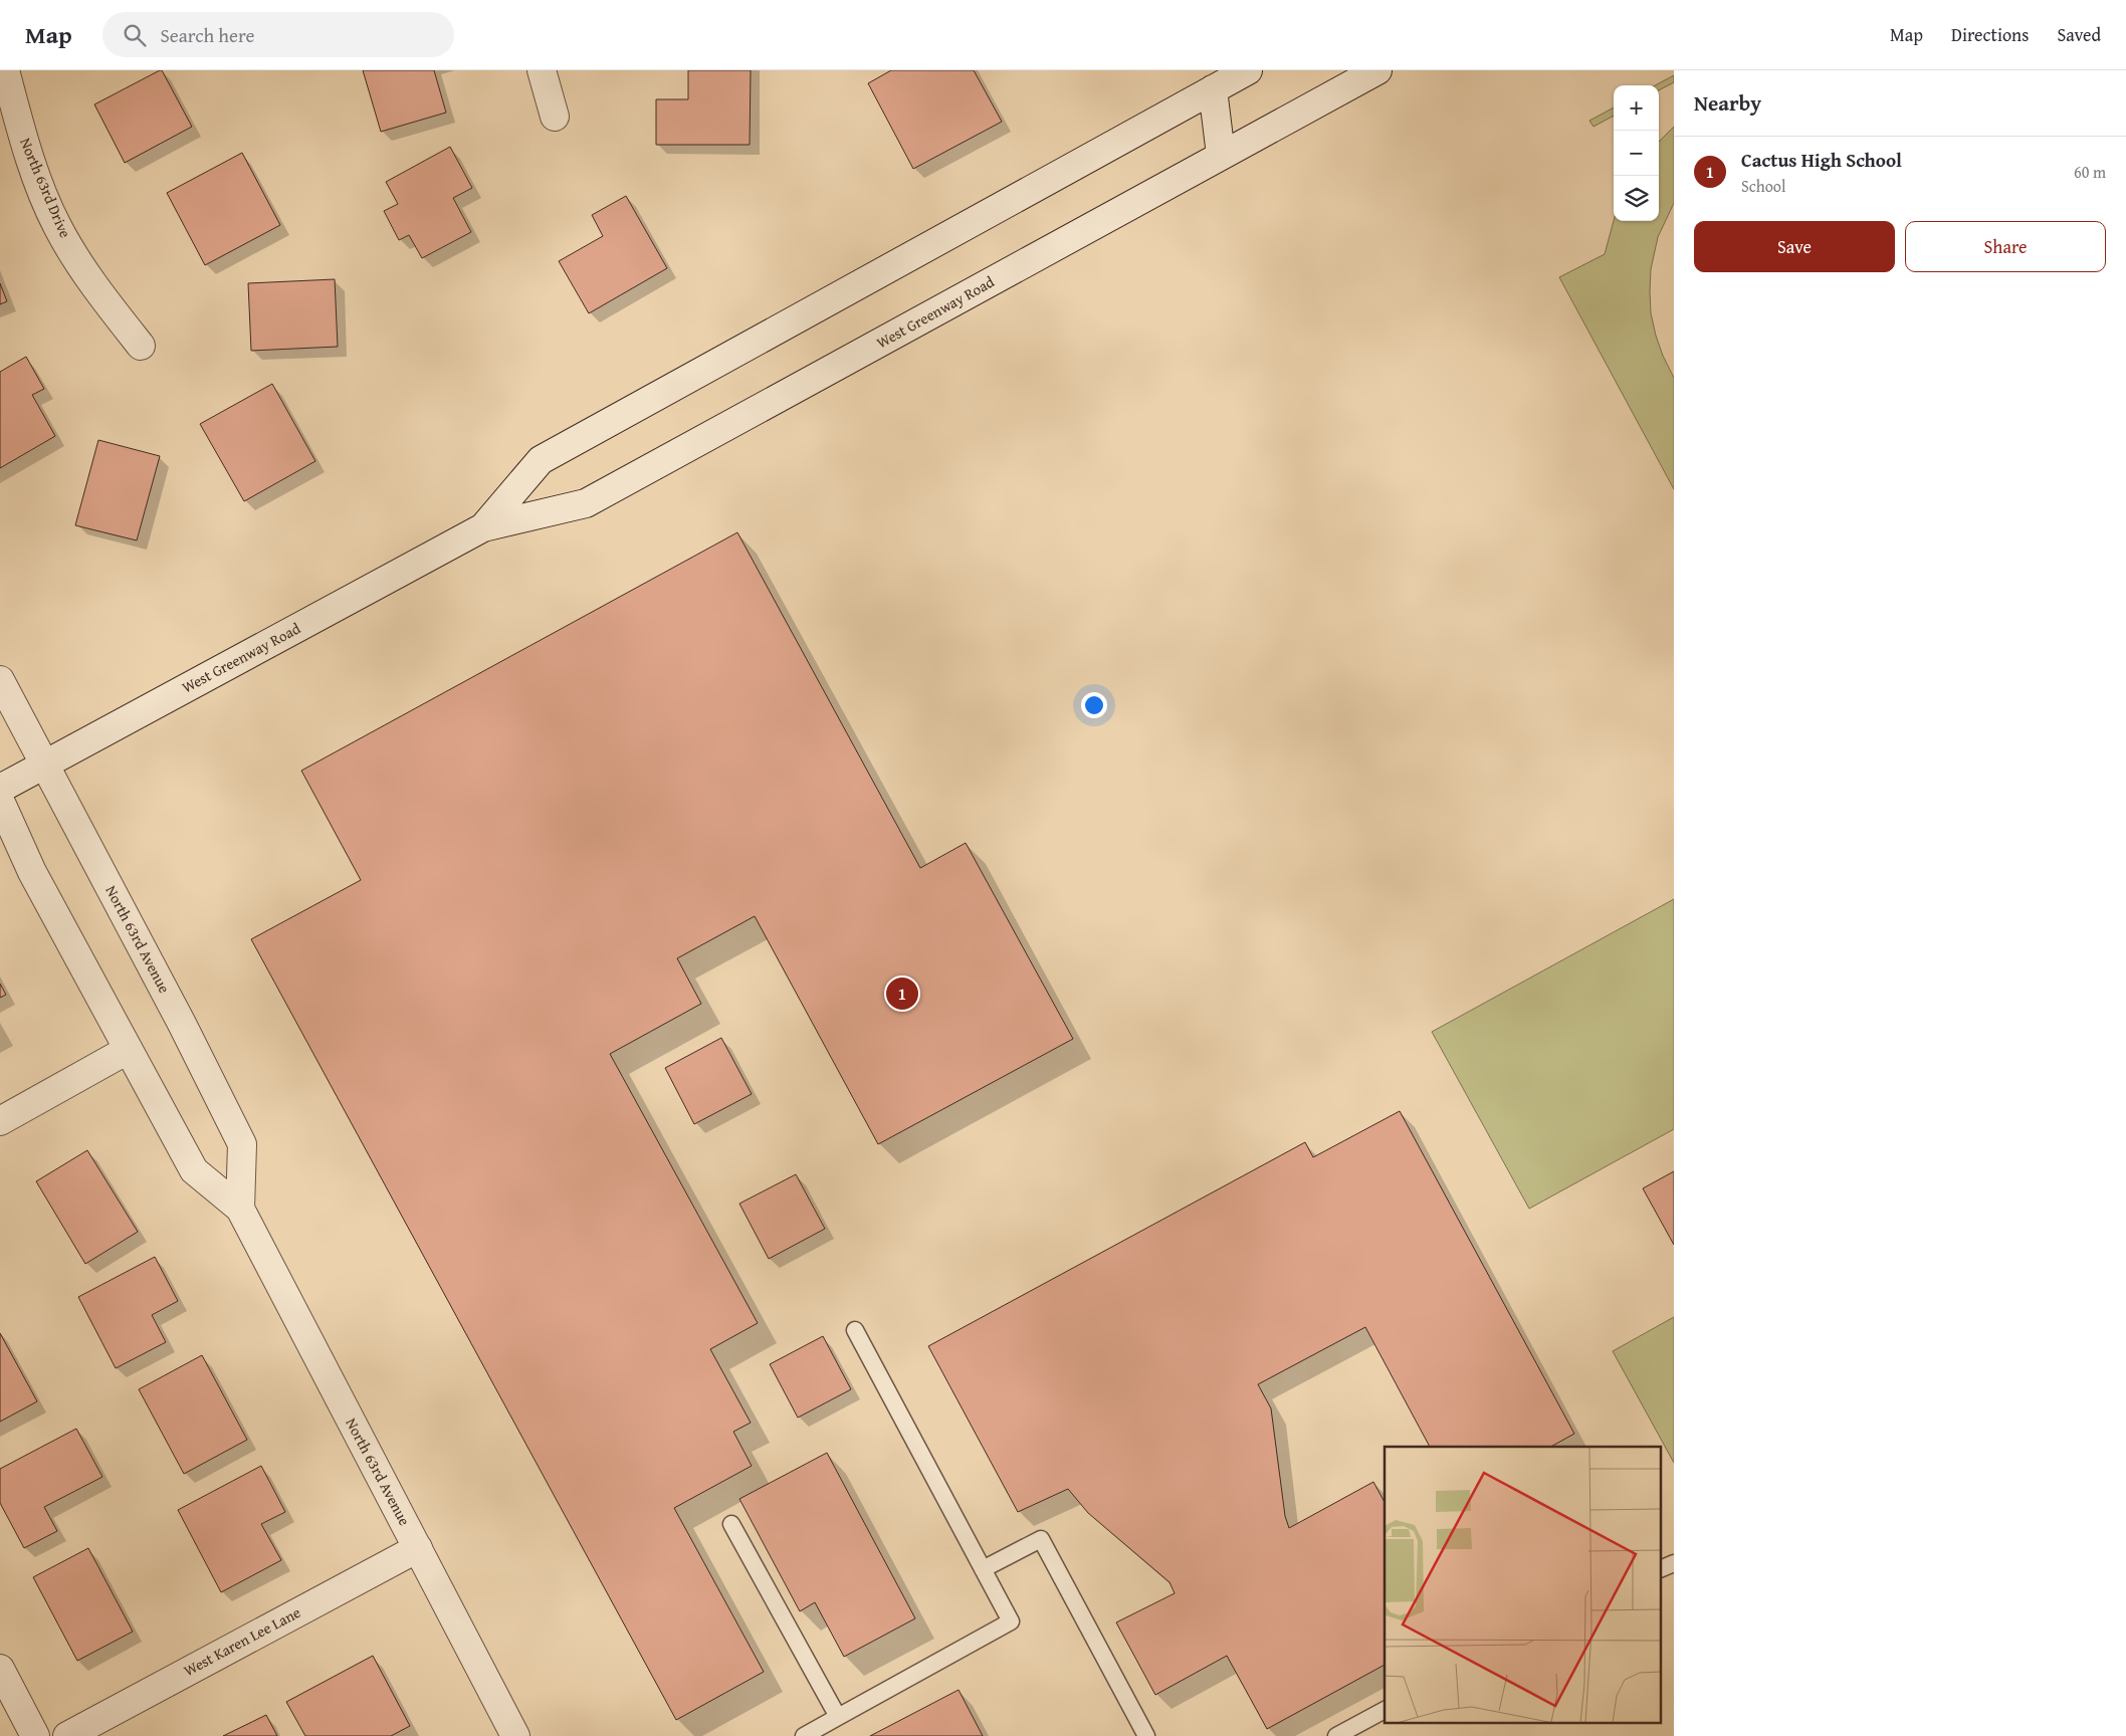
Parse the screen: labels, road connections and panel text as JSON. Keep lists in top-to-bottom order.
{
  "streets": {
    "street": [
      "North 63rd Drive",
      "West Greenway Road",
      "North 63rd Avenue",
      "West Karen Lee Lane"
    ]
  },
  "crossings": [
    ["West Greenway Road", "North 63rd Avenue"],
    ["North 63rd Avenue", "West Karen Lee Lane"]
  ],
  "page": {
    "header": "Map",
    "search": "Search here",
    "nav": ["Map", "Directions", "Saved"],
    "heading": "Nearby",
    "map_buttons": ["+", "−"],
    "list": [
      {
        "mark": "1",
        "name": "Cactus High School",
        "note": "School",
        "value": "60 m"
      }
    ],
    "buttons": ["Save", "Share"],
    "pins": "1"
  }
}
